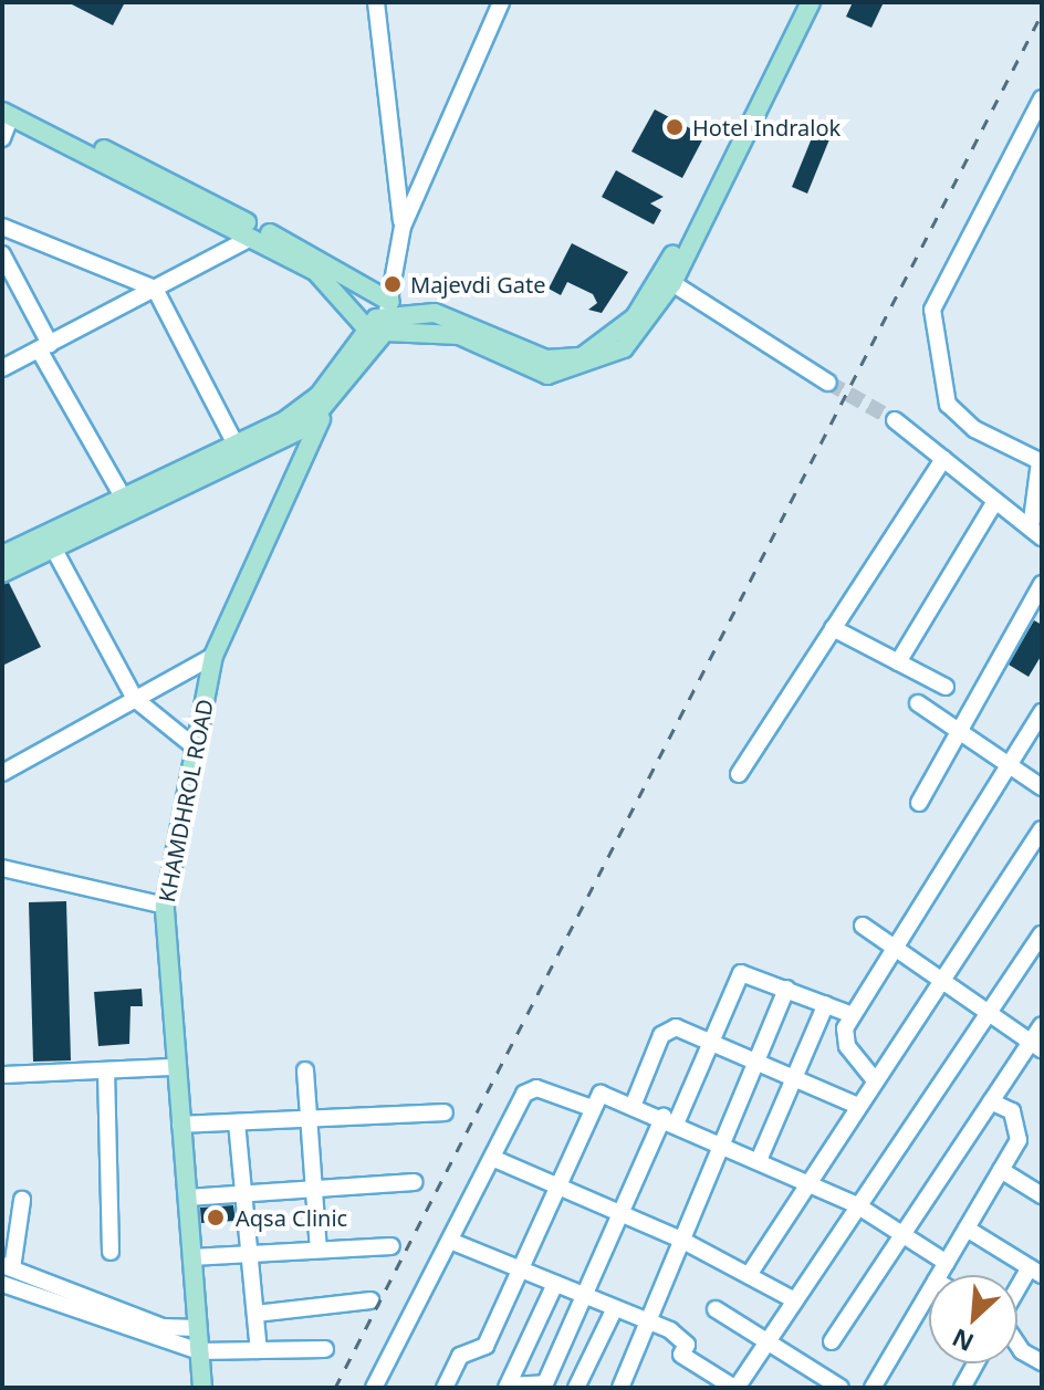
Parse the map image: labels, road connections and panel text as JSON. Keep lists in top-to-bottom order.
{
  "streets": {
    "main road": ["KHAMDHROL ROAD"]
  },
  "places": ["Hotel Indralok", "Majevdi Gate", "Aqsa Clinic"],
  "north": "bottom left"
}
